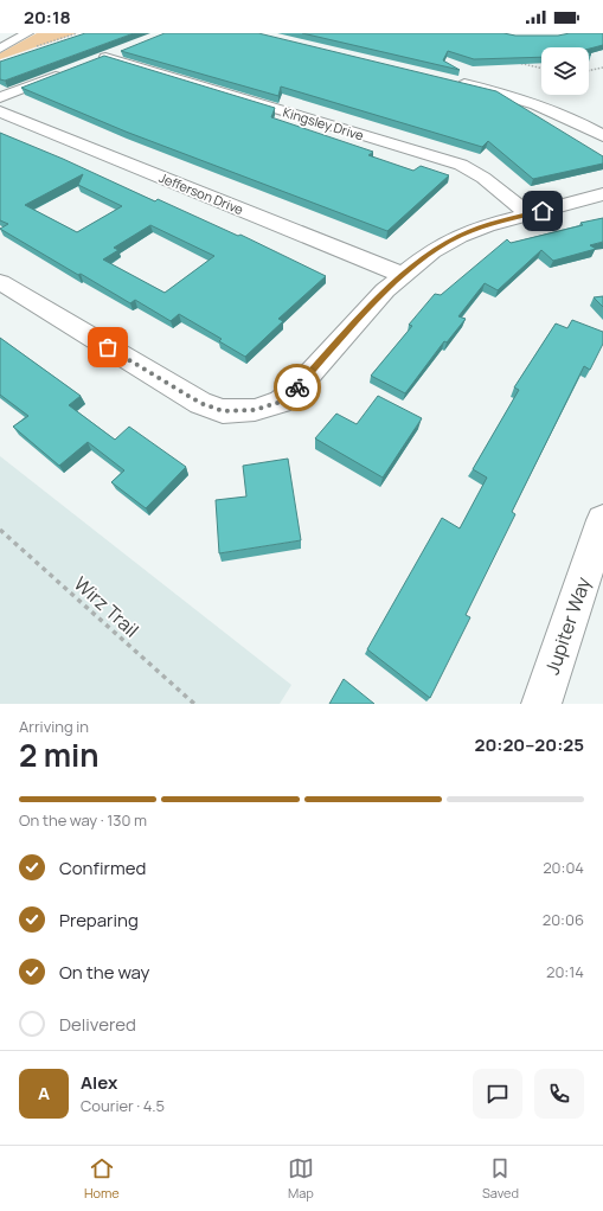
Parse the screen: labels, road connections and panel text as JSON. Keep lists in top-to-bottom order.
{
  "streets": {
    "street": ["Kingsley Drive", "Jefferson Drive", "Jupiter Way"],
    "path": ["Wirz Trail"]
  },
  "page": {
    "status": "20:18",
    "heading": ["2 min", "Arriving in", "20:20–20:25"],
    "panel": ["Alex", "Courier · 4.5"],
    "bar": "On the way · 130 m",
    "list": [
      ["Confirmed", "20:04"],
      ["Preparing", "20:06"],
      ["On the way", "20:14"],
      "Delivered"
    ],
    "round": "A",
    "tabs": ["Home", "Map", "Saved"]
  }
}
